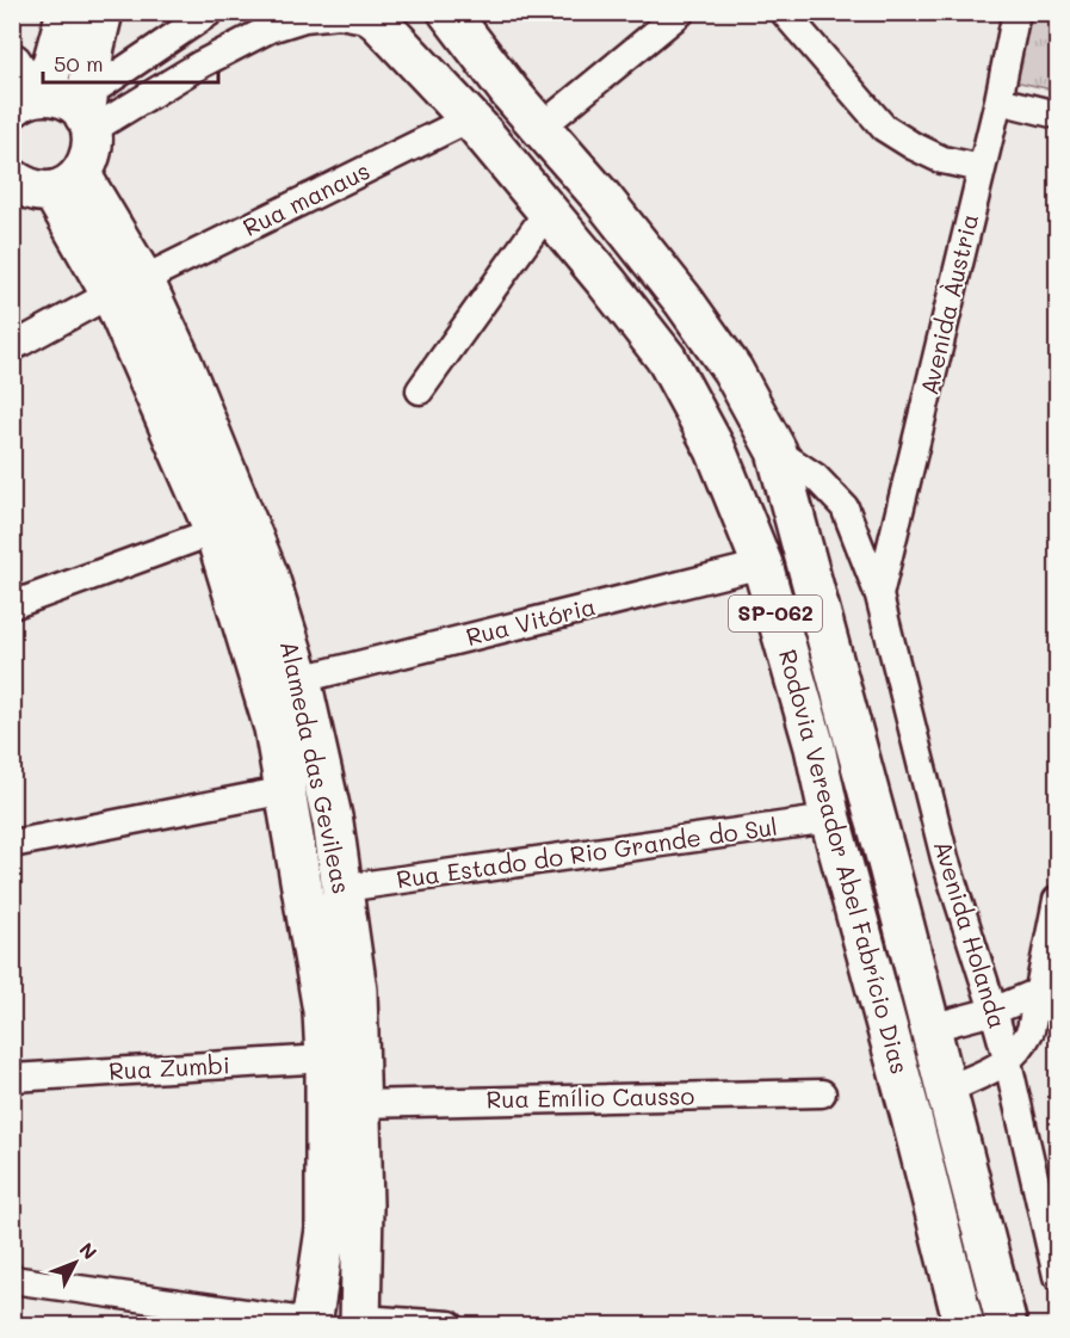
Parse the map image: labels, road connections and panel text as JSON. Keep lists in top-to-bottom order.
{
  "streets": {
    "main road": ["SP-062", "Alameda das Gevileas", "Rodovia Vereador Abel Fabrício Dias"],
    "street": [
      "Rua manaus",
      "Avenida Àustria",
      "Rua Vitória",
      "Rua Estado do Rio Grande do Sul",
      "Avenida Holanda",
      "Rua Zumbi",
      "Rua Emílio Causso"
    ]
  },
  "crossings": [
    ["Rua manaus", "Alameda das Gevileas"],
    ["Rua manaus", "Rodovia Vereador Abel Fabrício Dias"],
    ["Avenida Àustria", "Avenida Holanda"],
    ["Rua Vitória", "Alameda das Gevileas"],
    ["Rua Vitória", "Rodovia Vereador Abel Fabrício Dias"],
    ["Alameda das Gevileas", "Rua Estado do Rio Grande do Sul"],
    ["Alameda das Gevileas", "Rua Zumbi"],
    ["Alameda das Gevileas", "Rua Emílio Causso"],
    ["Rua Estado do Rio Grande do Sul", "Rodovia Vereador Abel Fabrício Dias"],
    ["Rodovia Vereador Abel Fabrício Dias", "Avenida Holanda"]
  ],
  "scale_bar": "50 m",
  "north": "top right"
}
